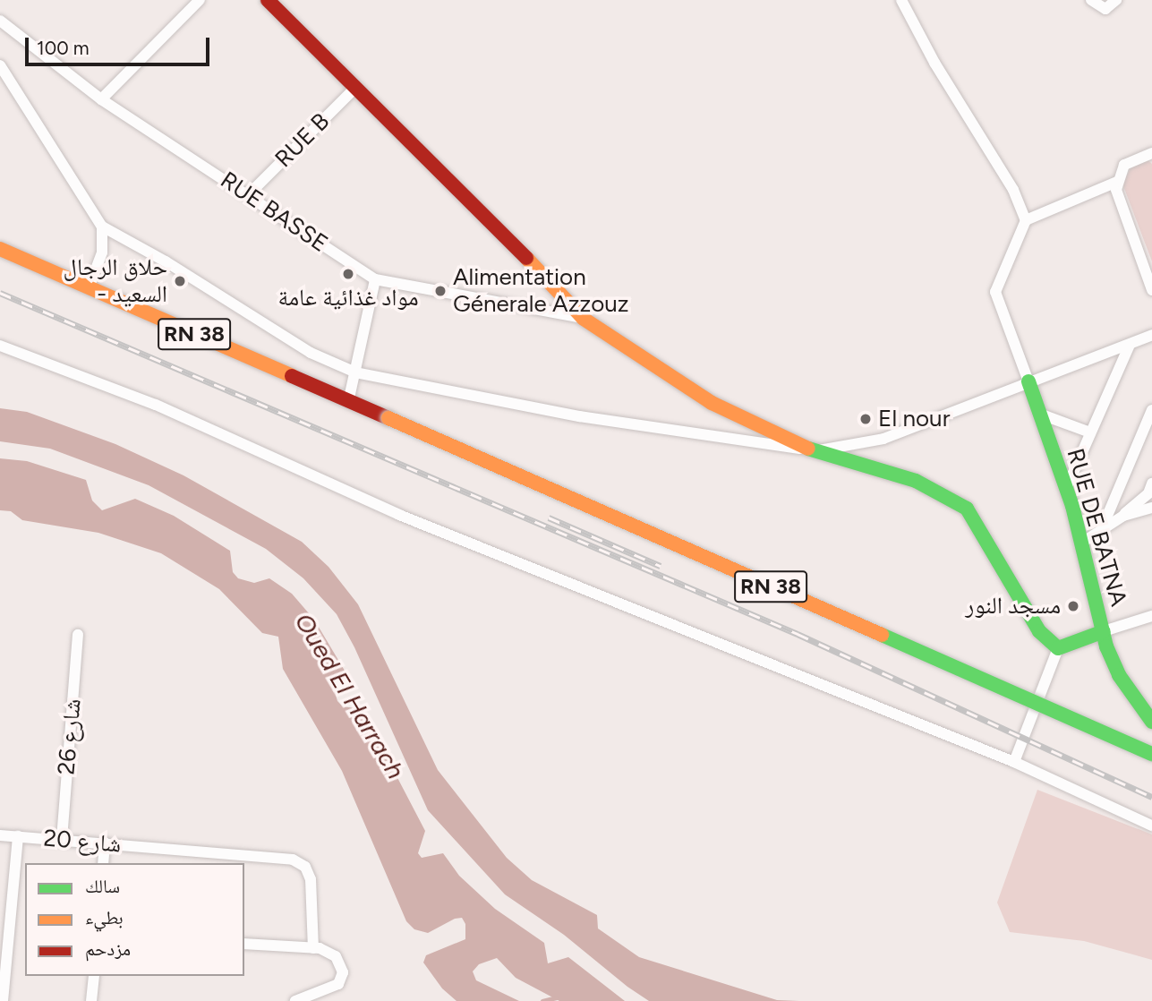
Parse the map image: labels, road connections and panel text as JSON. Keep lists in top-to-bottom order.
{
  "streets": {
    "street": [
      "RUE B",
      "RUE BASSE",
      "RN 38",
      "RUE DE BATNA",
      "شارع 26",
      "شارع 20"
    ]
  },
  "crossings": [
    ["RUE B", "RUE BASSE"],
    ["شارع 26", "شارع 20"]
  ],
  "water": ["Oued El Harrach"],
  "places": [
    "مواد غذائية عامة",
    "حلاق الرجال - السعيد",
    "Alimentation Génerale Azzouz",
    "El nour",
    "مسجد النور"
  ],
  "legend": ["سالك", "بطيء", "مزدحم"],
  "scale_bar": "100 m"
}
